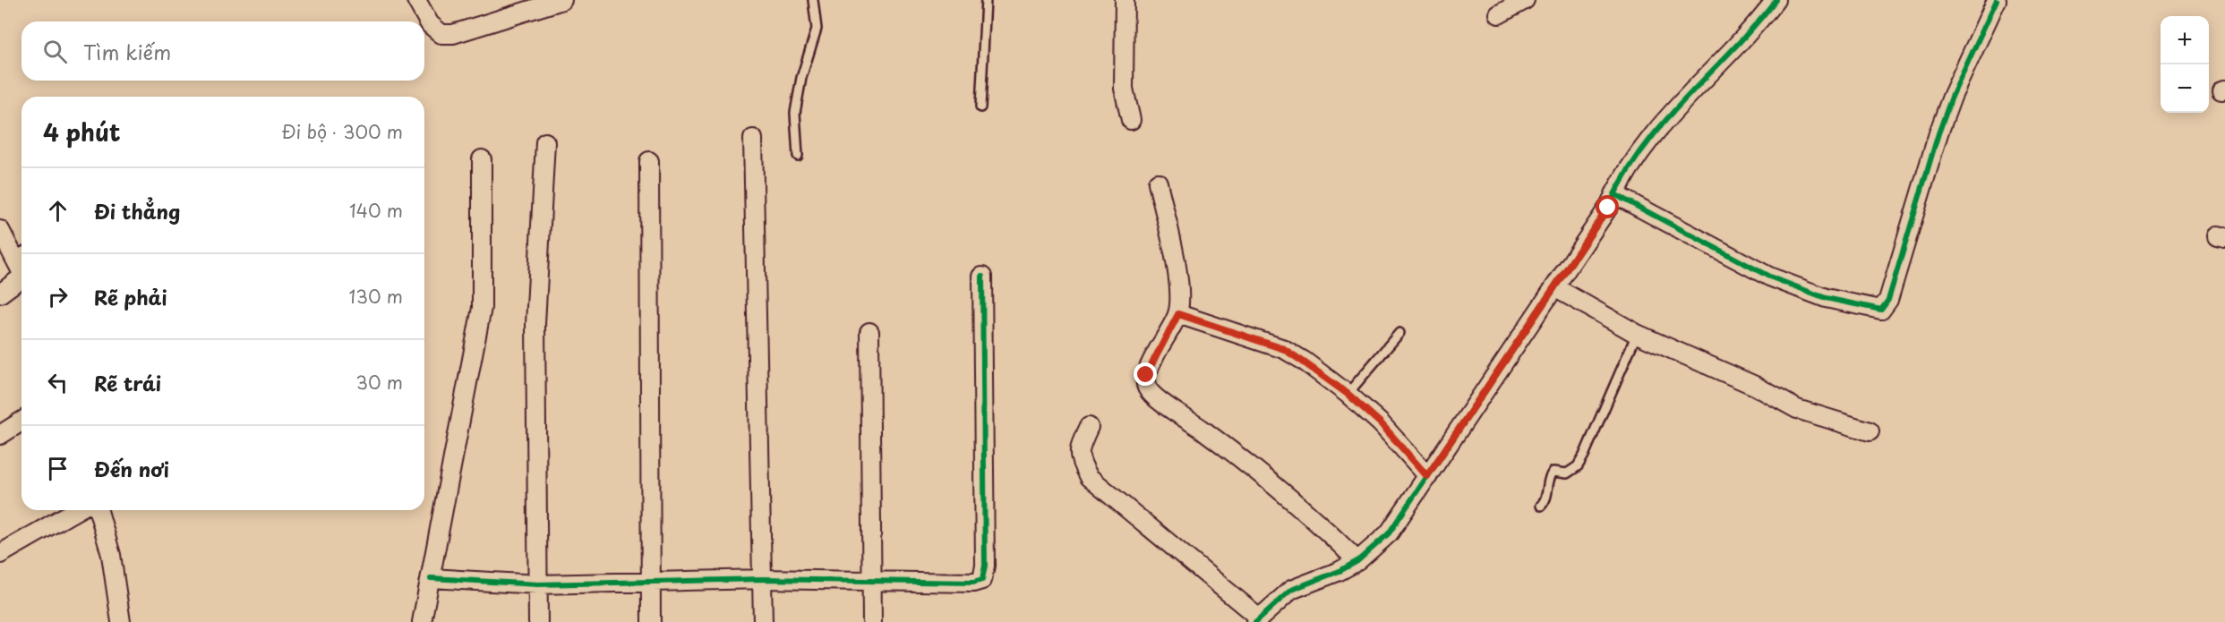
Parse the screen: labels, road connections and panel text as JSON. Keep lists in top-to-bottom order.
{
  "page": {
    "map_buttons": ["+", "−"],
    "search": "Tìm kiếm",
    "heading": ["4 phút", "Đi bộ · 300 m"],
    "list": [
      ["Đi thẳng", "140 m"],
      ["Rẽ phải", "130 m"],
      ["Rẽ trái", "30 m"],
      "Đến nơi"
    ]
  }
}
